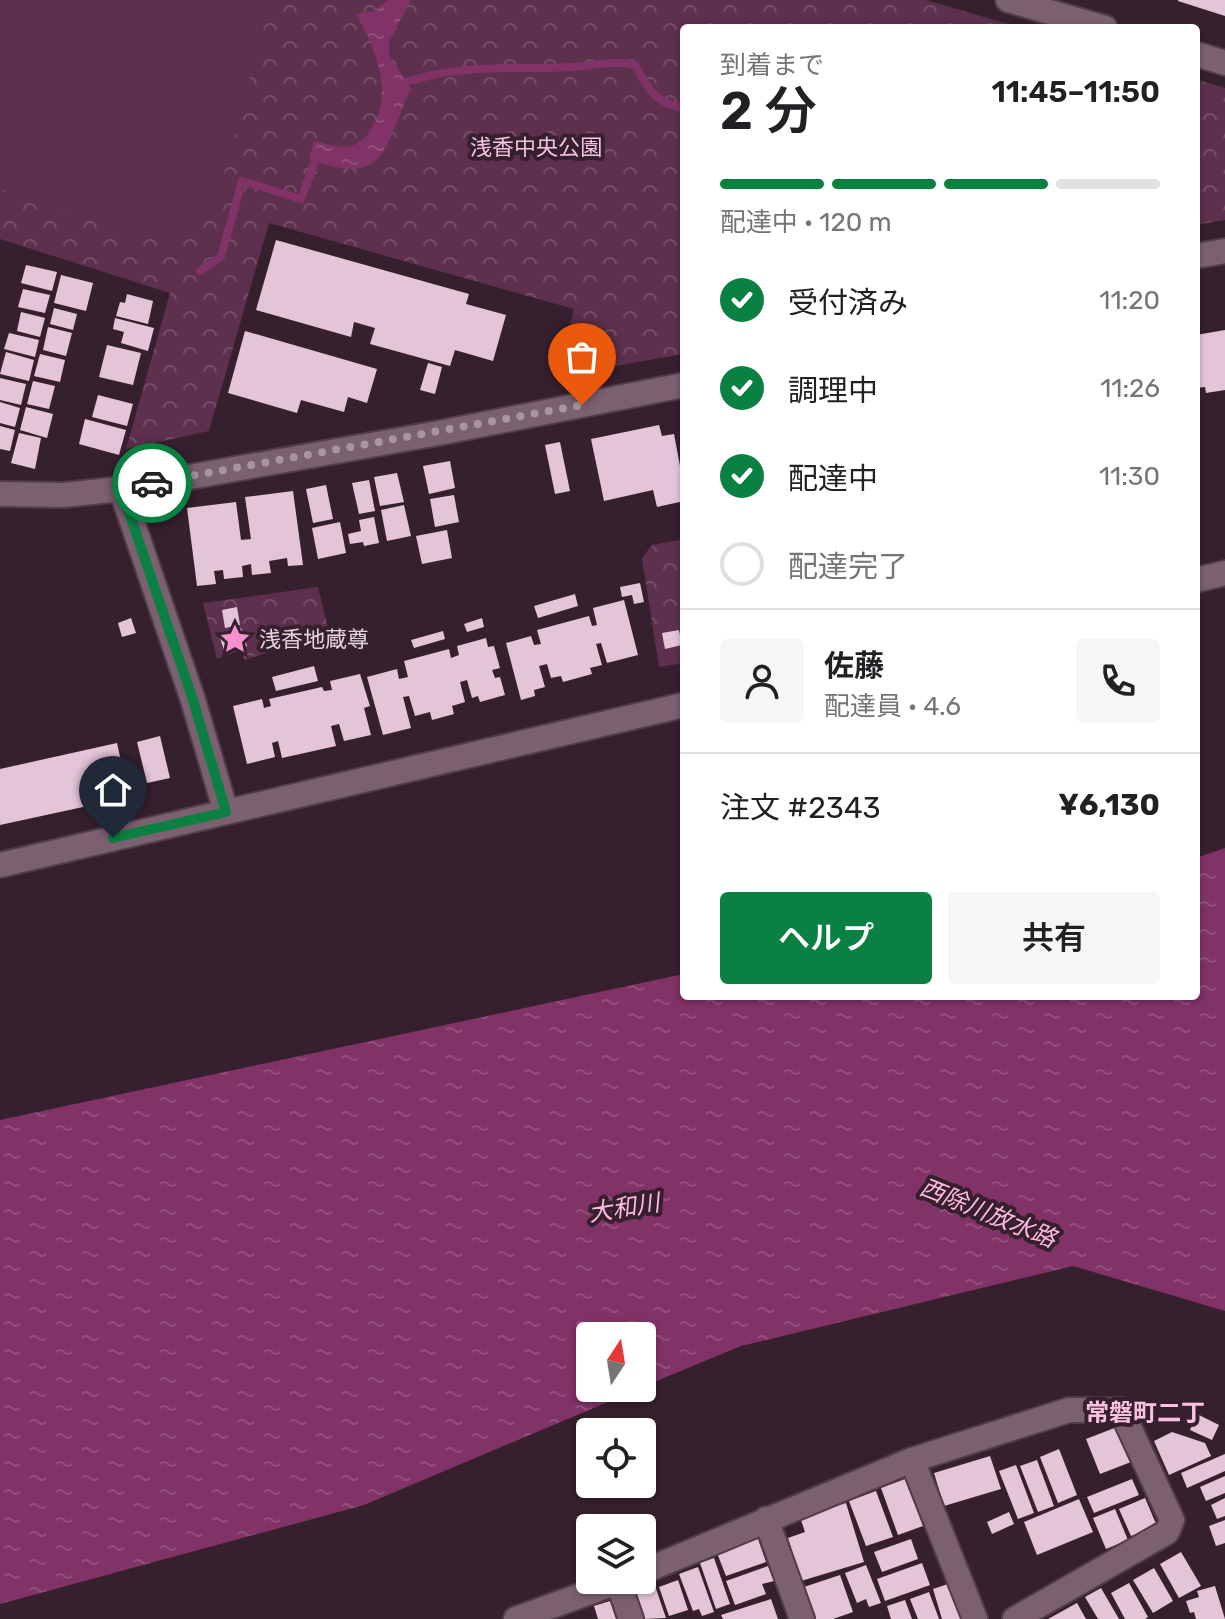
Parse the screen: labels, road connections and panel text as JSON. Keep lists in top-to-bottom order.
{
  "districts": ["常磐町二丁"],
  "water": ["大和川", "西除川放水路"],
  "parks": ["浅香中央公園"],
  "places": {
    "place": ["浅香地蔵尊"]
  },
  "north": "top",
  "page": {
    "heading": ["2 分", "到着まで", "11:45–11:50"],
    "panel": [
      "佐藤",
      "配達員 · 4.6",
      "注文 #2343",
      "¥6,130"
    ],
    "bar": "配達中 · 120 m",
    "list": [
      ["受付済み", "11:20"],
      ["調理中", "11:26"],
      ["配達中", "11:30"],
      "配達完了"
    ],
    "buttons": ["ヘルプ", "共有"]
  }
}
